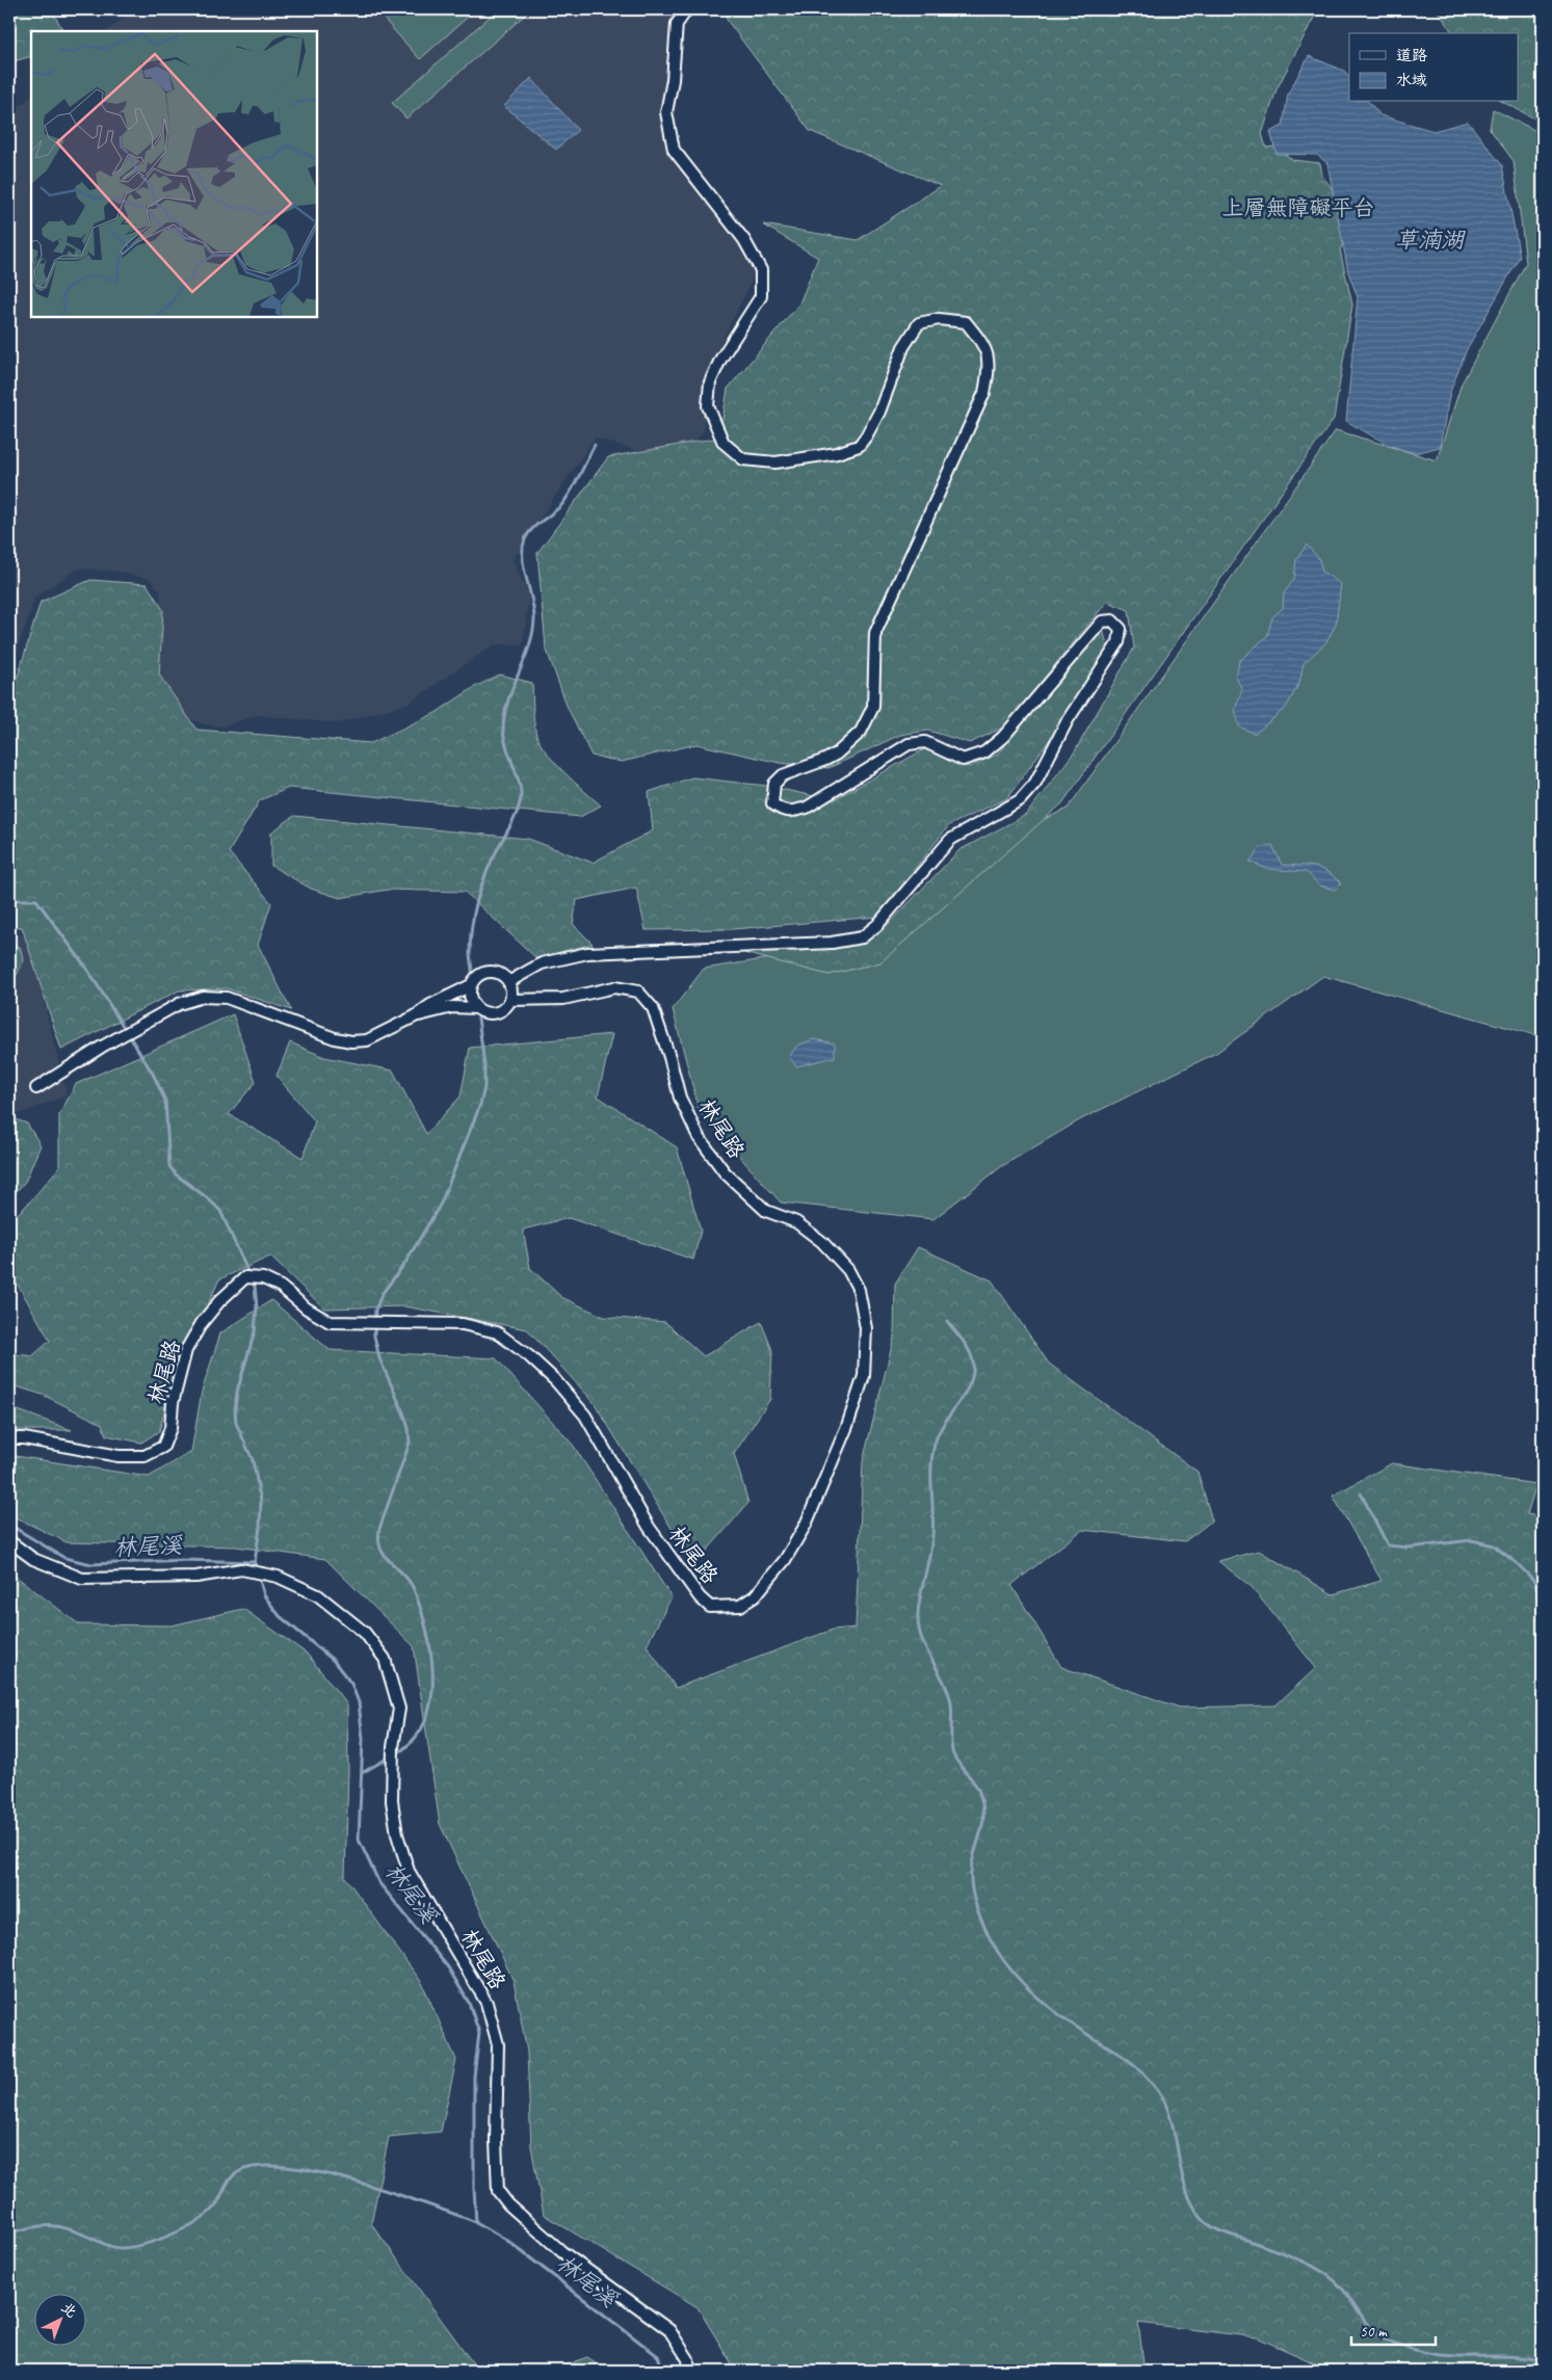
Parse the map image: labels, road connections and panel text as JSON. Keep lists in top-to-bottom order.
{
  "streets": {
    "street": ["林尾路"]
  },
  "water": ["草湳湖", "林尾溪"],
  "parks": ["上層無障礙平台"],
  "legend": ["道路", "水域"],
  "scale_bar": "50 m",
  "north": "top right"
}
